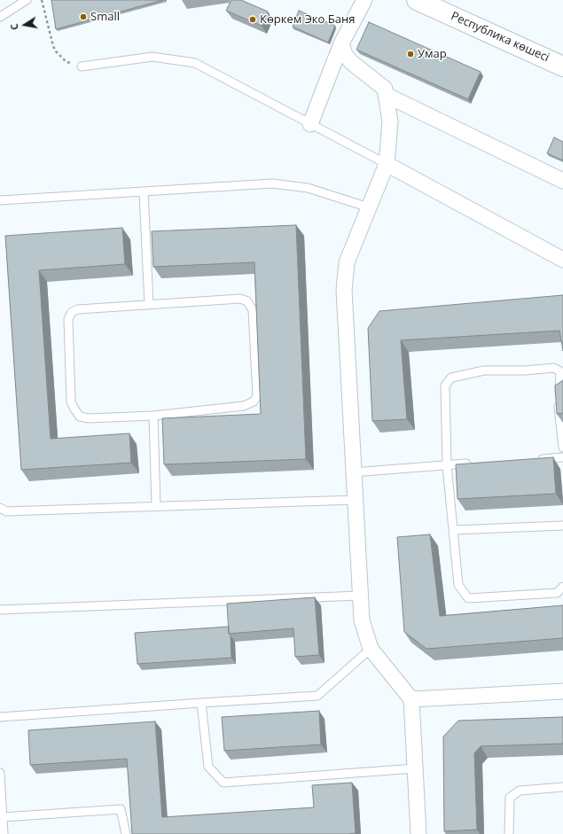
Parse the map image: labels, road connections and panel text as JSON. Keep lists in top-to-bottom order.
{
  "streets": {
    "main road": ["Республика көшесі"]
  },
  "places": ["Small", "Көркем Эко Баня", "Умар"],
  "north": "left"
}
